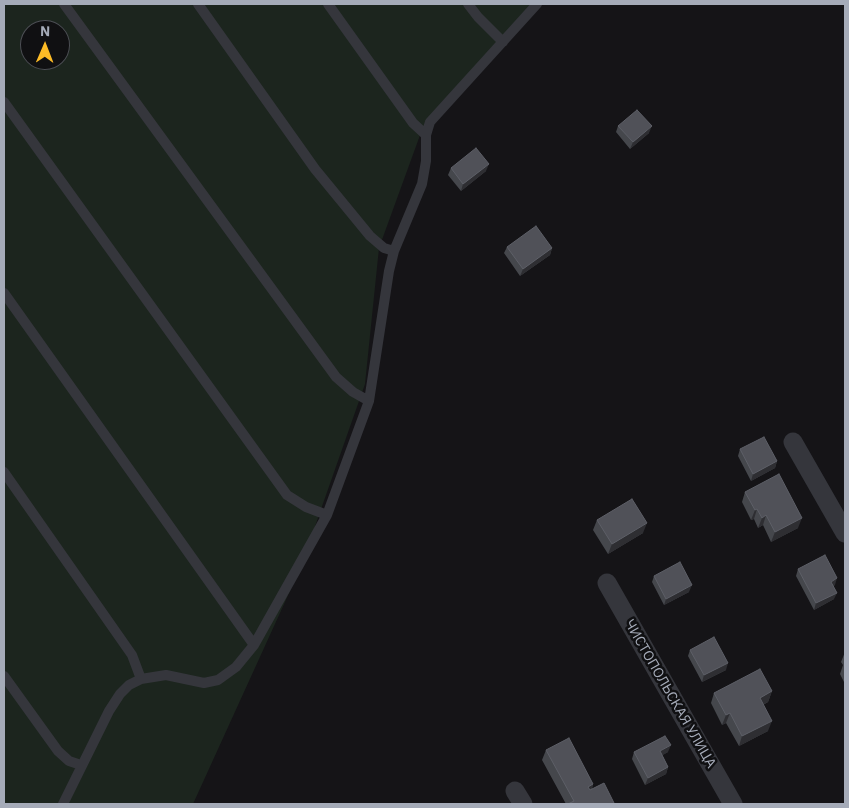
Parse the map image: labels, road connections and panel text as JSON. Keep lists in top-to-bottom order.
{
  "streets": {
    "street": ["ЧИСТОПОЛЬСКАЯ УЛИЦА"]
  },
  "north": "top"
}
